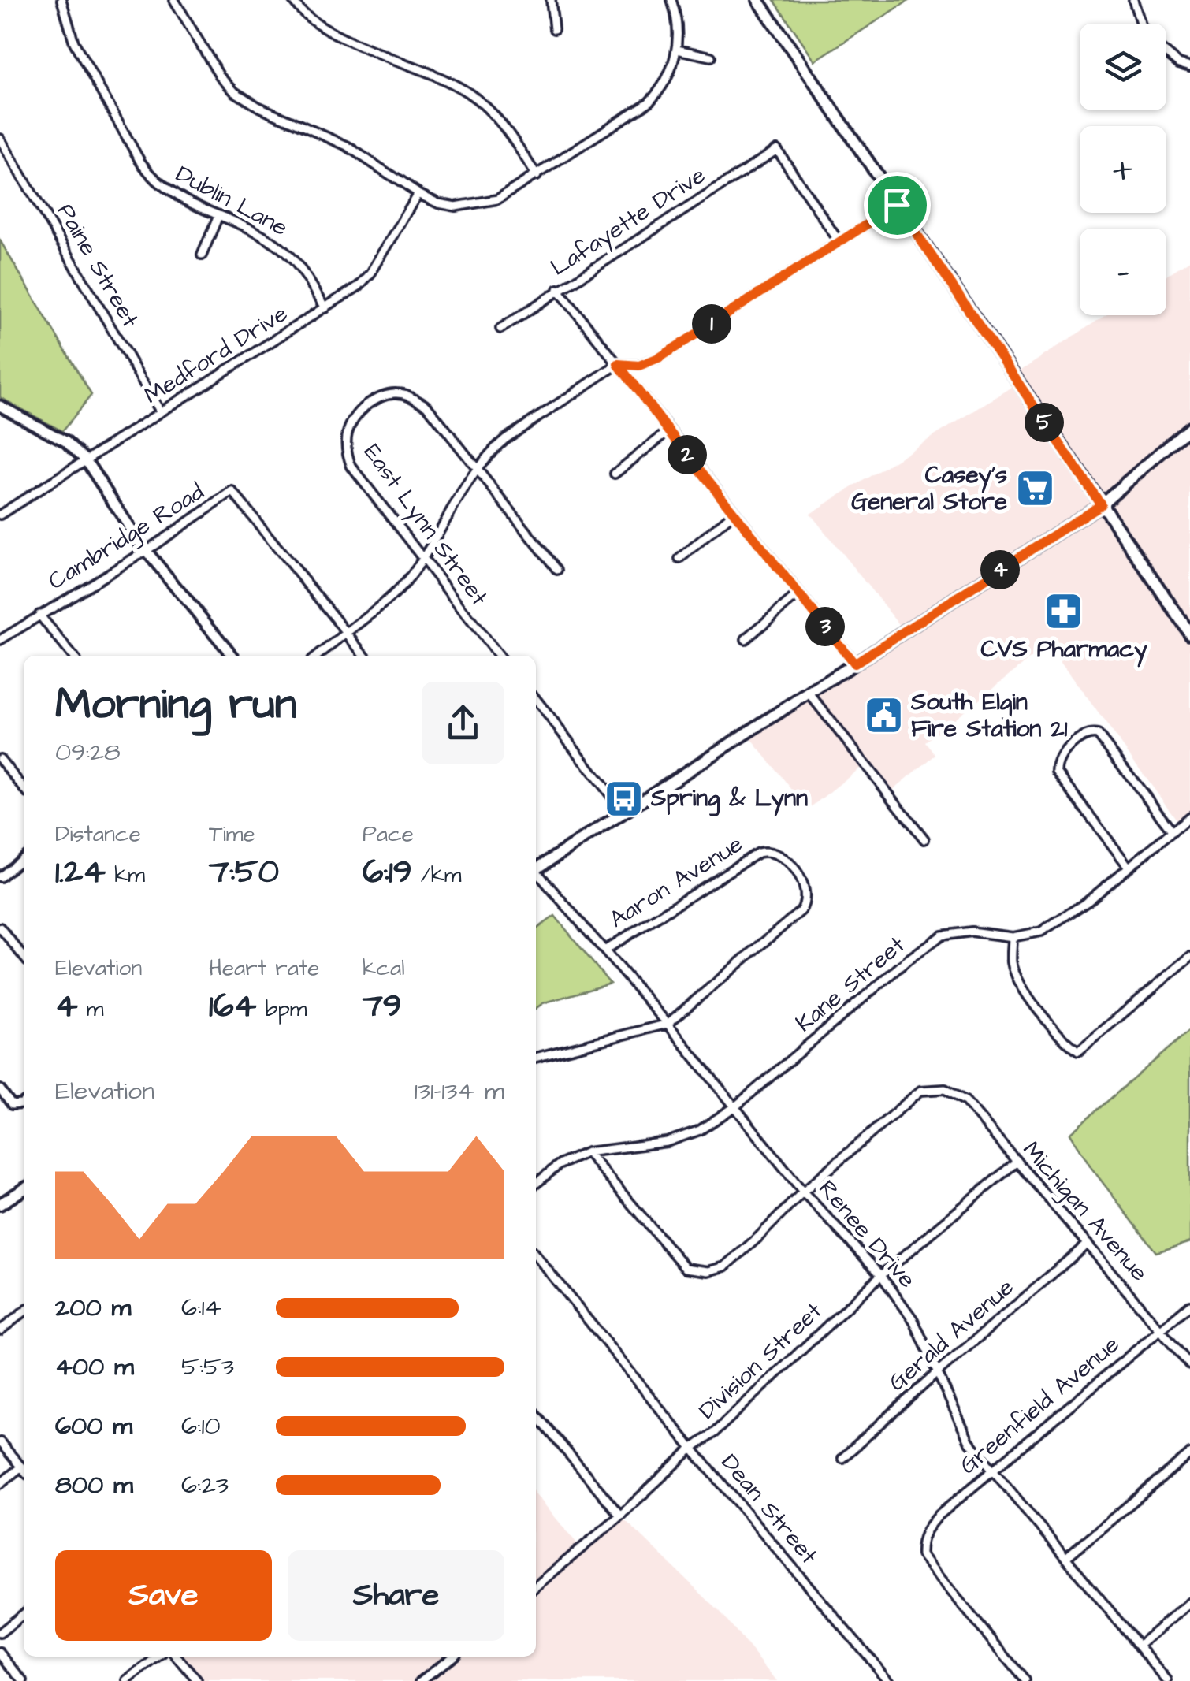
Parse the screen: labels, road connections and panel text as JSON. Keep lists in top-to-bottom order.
{
  "streets": {
    "street": [
      "Dublin Lane",
      "Lafayette Drive",
      "Paine Street",
      "Medford Drive",
      "East Lynn Street",
      "Cambridge Road",
      "Aaron Avenue",
      "Kane Street",
      "Michigan Avenue",
      "Renee Drive",
      "Gerald Avenue",
      "Division Street",
      "Greenfield Avenue",
      "Dean Street"
    ]
  },
  "crossings": [
    ["Dublin Lane", "Medford Drive"],
    ["Paine Street", "Medford Drive"],
    ["Aaron Avenue", "Renee Drive"],
    ["Kane Street", "Renee Drive"],
    ["Michigan Avenue", "Renee Drive"],
    ["Michigan Avenue", "Gerald Avenue"],
    ["Michigan Avenue", "Division Street"],
    ["Michigan Avenue", "Greenfield Avenue"],
    ["Renee Drive", "Gerald Avenue"],
    ["Renee Drive", "Division Street"],
    ["Renee Drive", "Greenfield Avenue"],
    ["Division Street", "Dean Street"]
  ],
  "places": {
    "supermarket": ["Casey's General Store"],
    "pharmacy": ["CVS Pharmacy"],
    "public building": ["South Elgin Fire Station 21"],
    "bus stop": ["Spring & Lynn"]
  },
  "page": {
    "map_buttons": ["+", "−"],
    "pins": [
      "1",
      "5",
      "2",
      "4",
      "3"
    ],
    "heading": ["Morning run", "09:28"],
    "stats": [
      ["Distance", "1.24 km"],
      ["Time", "7:50"],
      ["Pace", "6:19 /km"],
      ["Elevation", "4 m"],
      ["Heart rate", "164 bpm"],
      ["kcal", "79"]
    ],
    "chart": ["Elevation", "131–134 m"],
    "list": [
      {
        "name": "200 m",
        "note": "6:14"
      },
      {
        "name": "400 m",
        "note": "5:53"
      },
      {
        "name": "600 m",
        "note": "6:10"
      },
      {
        "name": "800 m",
        "note": "6:23"
      }
    ],
    "buttons": ["Save", "Share"]
  }
}
